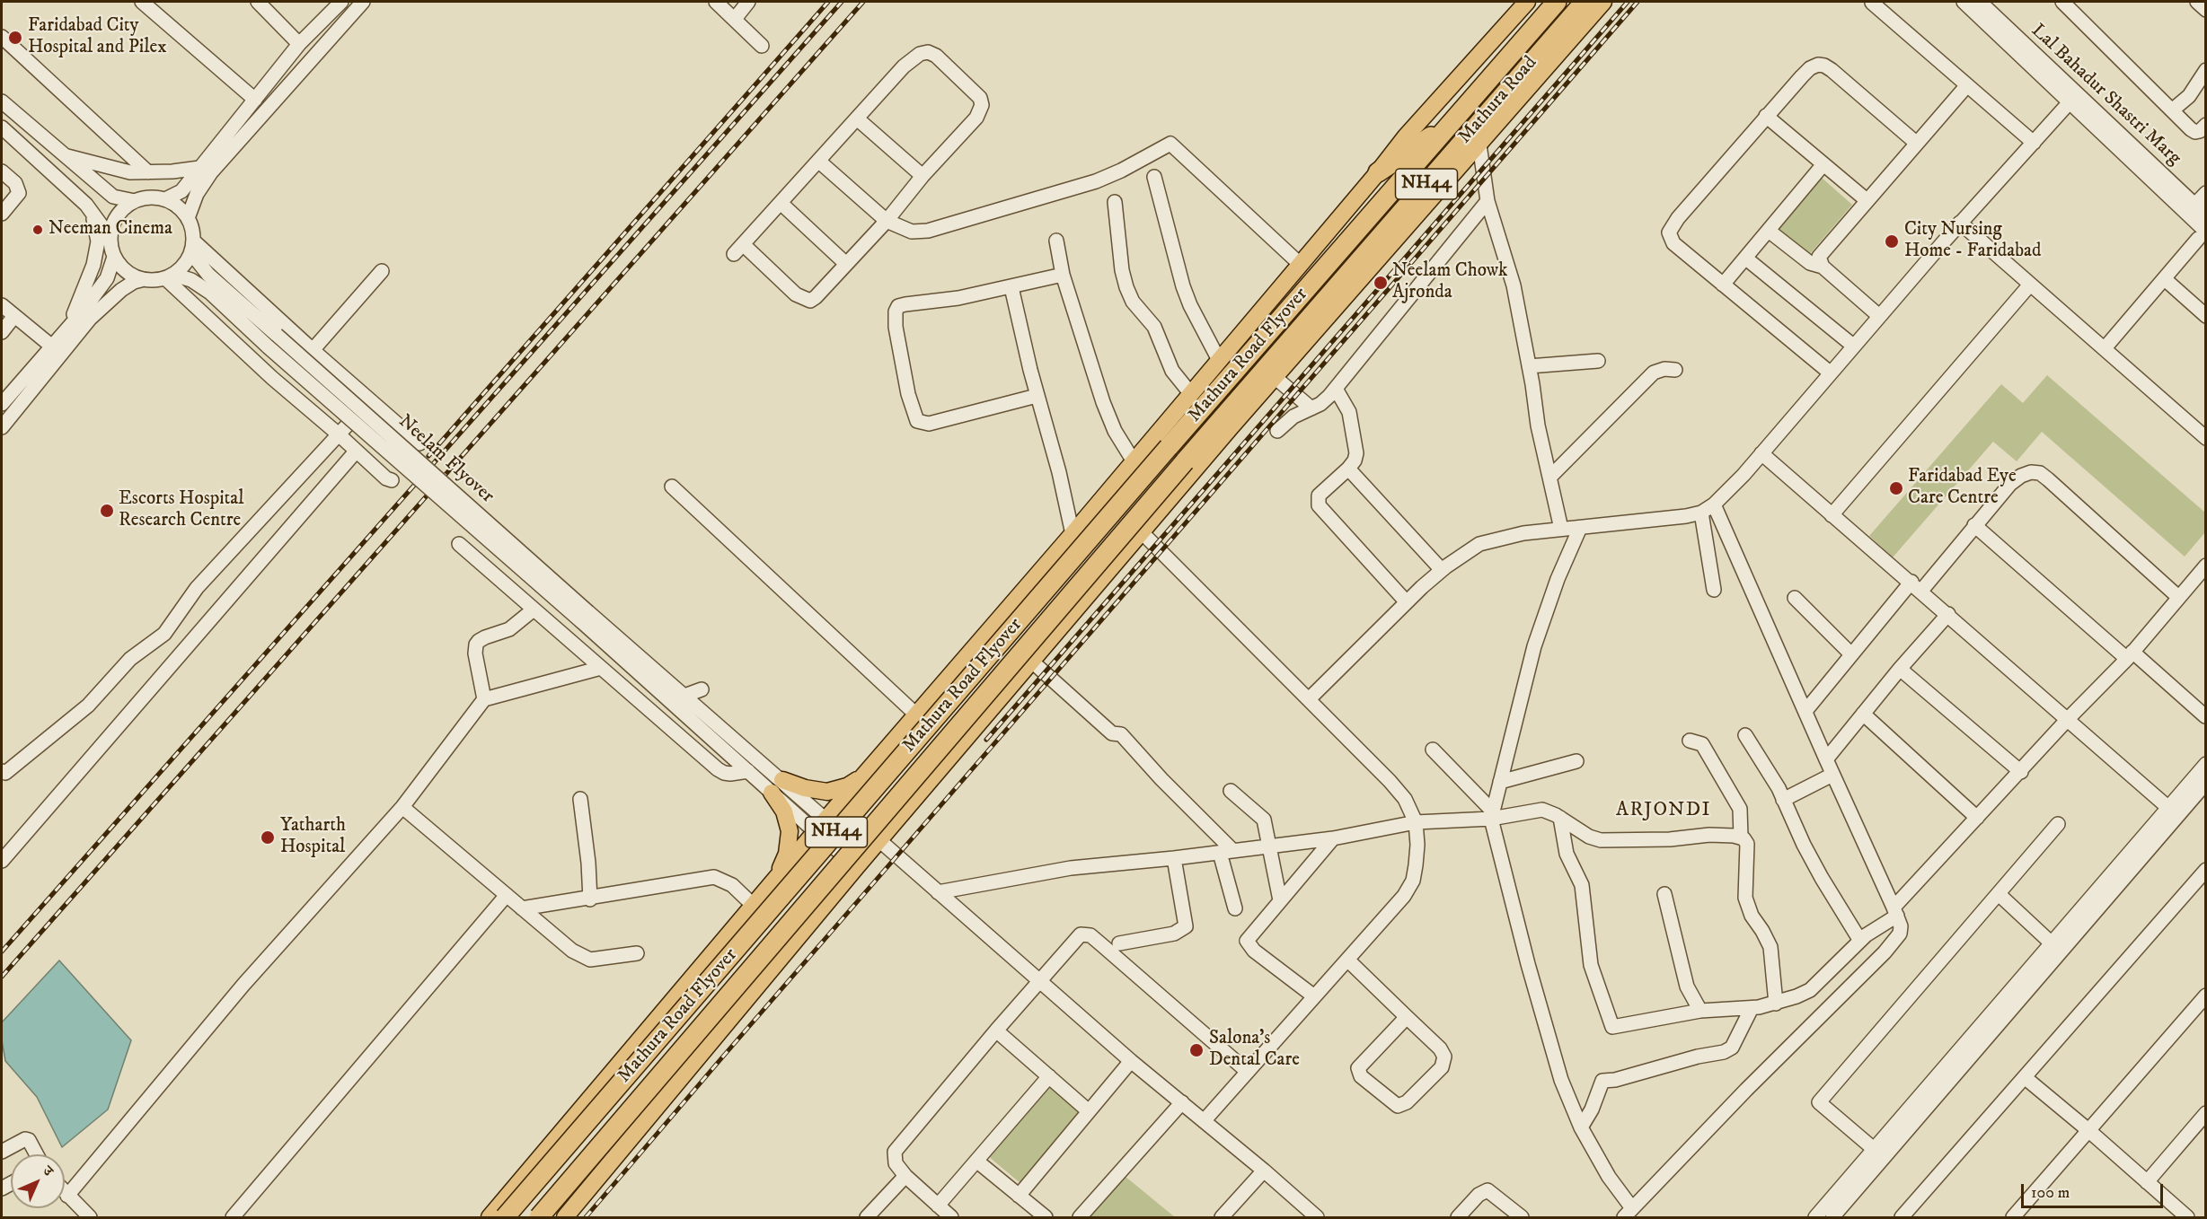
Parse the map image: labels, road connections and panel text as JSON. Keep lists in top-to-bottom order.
{
  "streets": {
    "highway": ["Mathura Road", "NH44", "Mathura Road Flyover"],
    "street": ["Lal Bahadur Shastri Marg", "Neelam Flyover"]
  },
  "crossings": [
    ["Mathura Road", "Mathura Road Flyover"]
  ],
  "districts": ["ARJONDI"],
  "places": [
    "Faridabad City Hospital and Pilex",
    "Neeman Cinema",
    "City Nursing Home - Faridabad",
    "Neelam Chowk Ajronda",
    "Faridabad Eye Care Centre",
    "Escorts Hospital Research Centre",
    "Yatharth Hospital",
    "Salona's Dental Care"
  ],
  "scale_bar": "100 m",
  "north": "top right"
}
